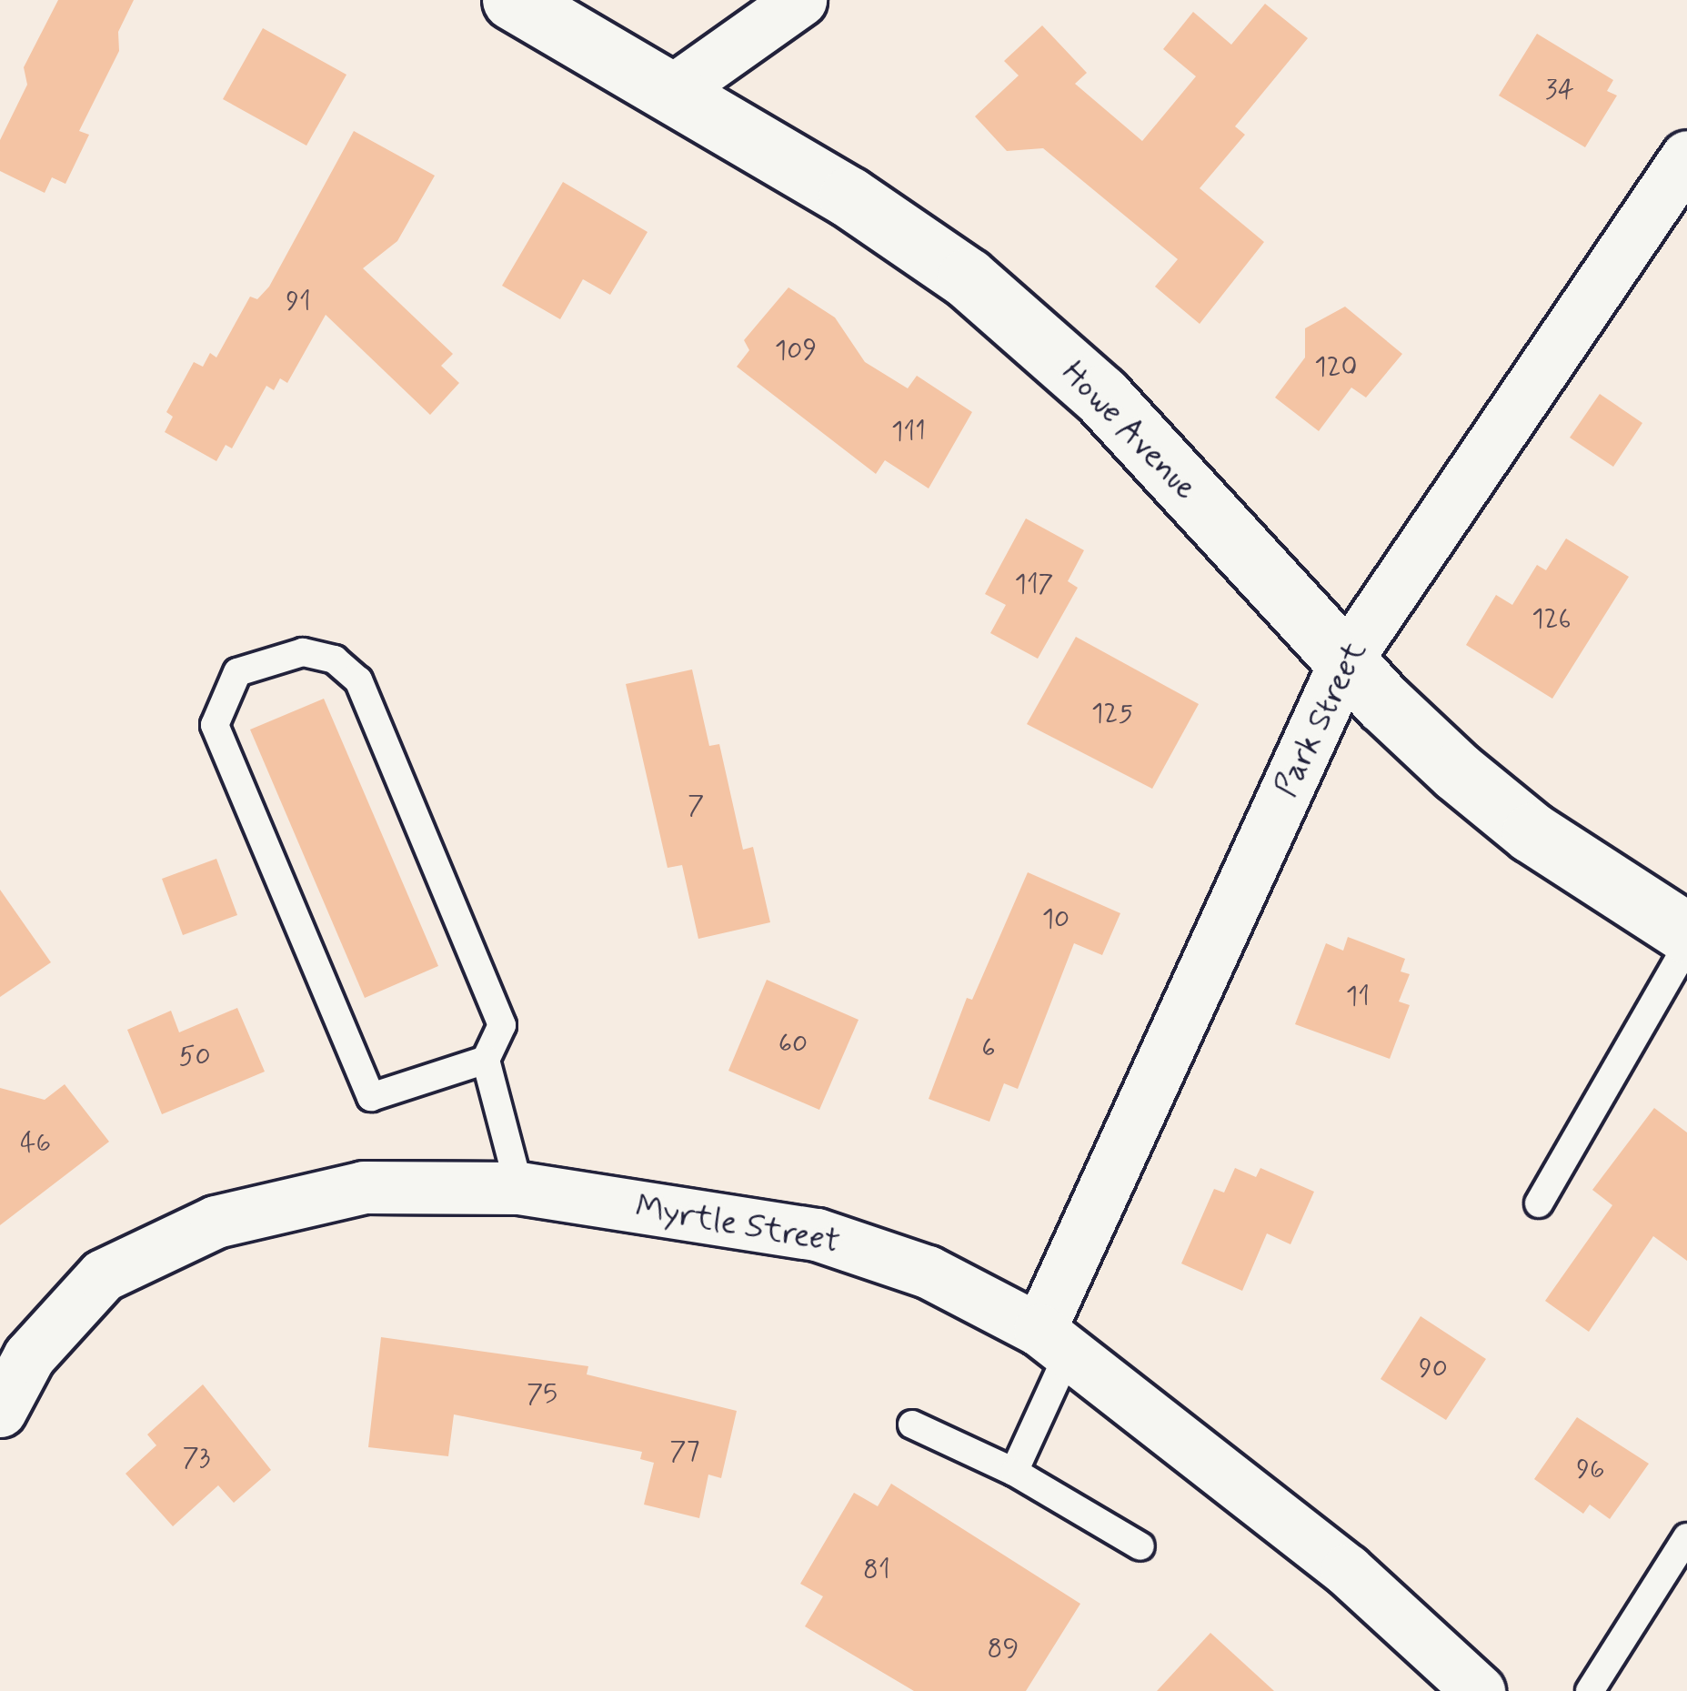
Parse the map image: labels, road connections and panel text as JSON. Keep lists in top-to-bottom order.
{
  "streets": {
    "main road": ["Howe Avenue"],
    "street": ["Park Street", "Myrtle Street"]
  },
  "crossings": [
    ["Howe Avenue", "Park Street"],
    ["Park Street", "Myrtle Street"]
  ],
  "house_numbers": [
    "34",
    "91",
    "109",
    "120",
    "111",
    "117",
    "126",
    "125",
    "7",
    "10",
    "11",
    "60",
    "6",
    "50",
    "46",
    "90",
    "75",
    "77",
    "73",
    "96",
    "81",
    "89"
  ]
}
